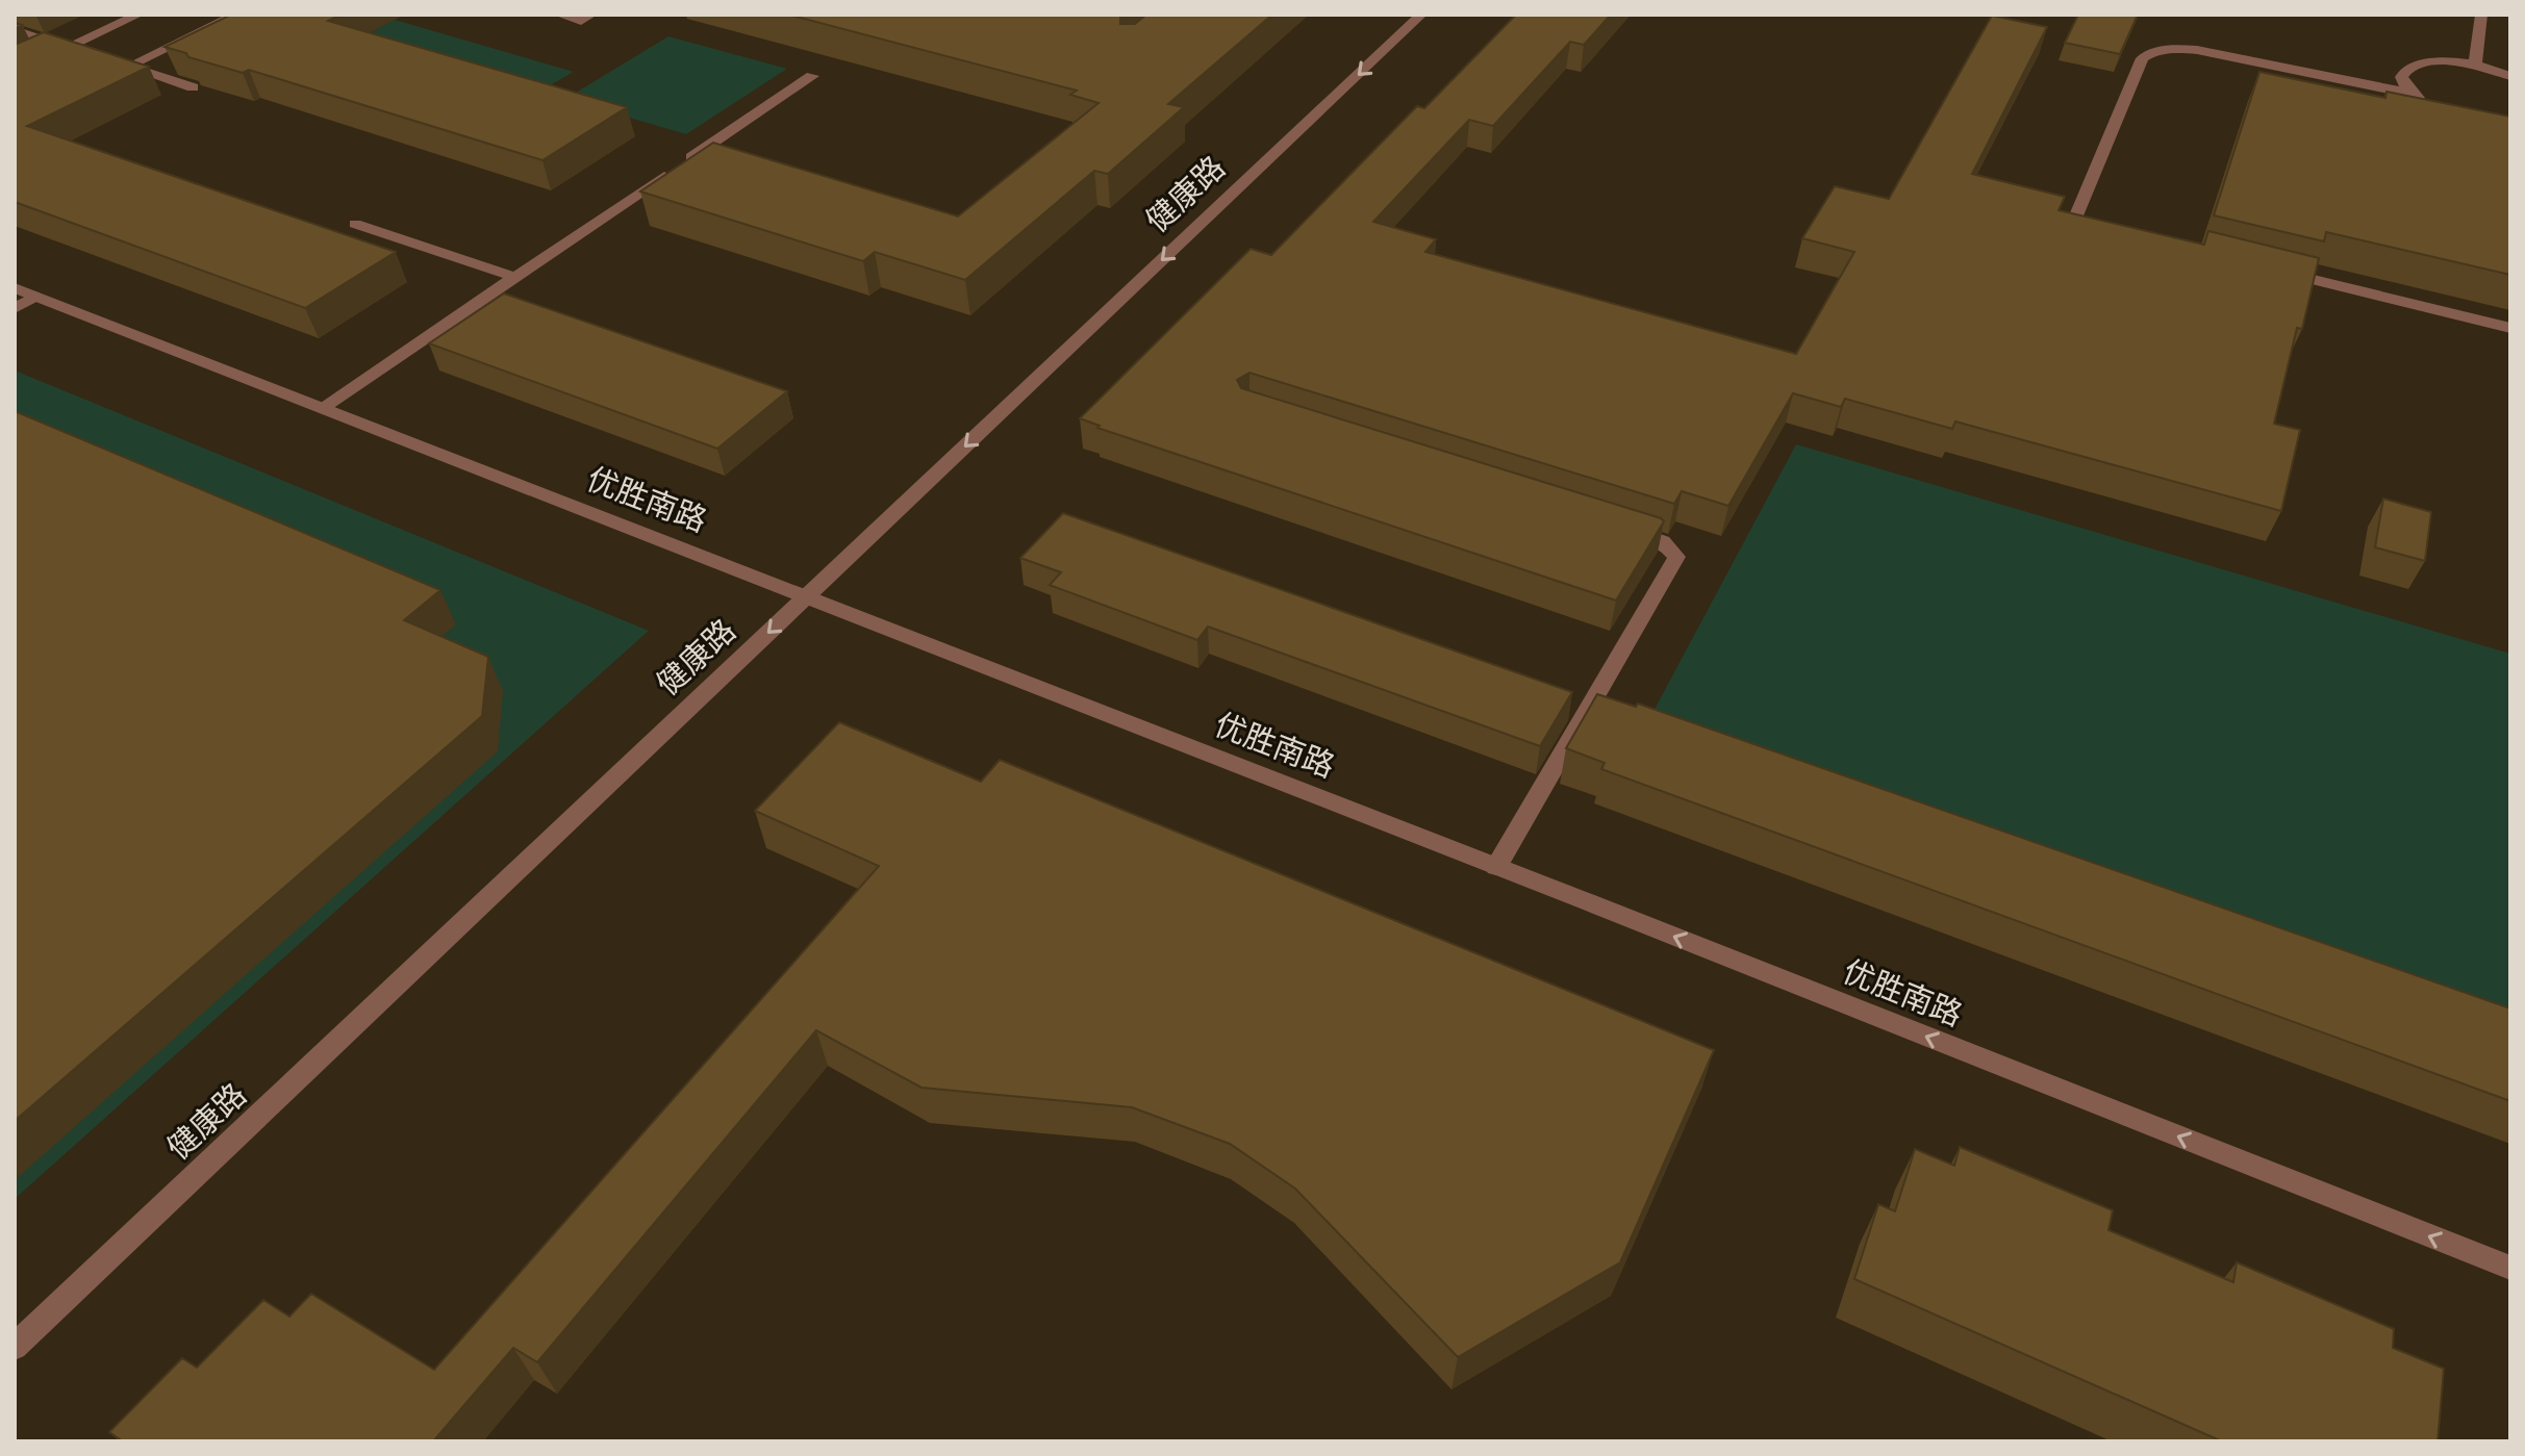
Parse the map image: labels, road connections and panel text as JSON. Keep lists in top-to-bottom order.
{
  "streets": {
    "street": ["健康路", "优胜南路"]
  },
  "crossings": [
    ["健康路", "优胜南路"]
  ],
  "one_way": ["健康路", "优胜南路"]
}
